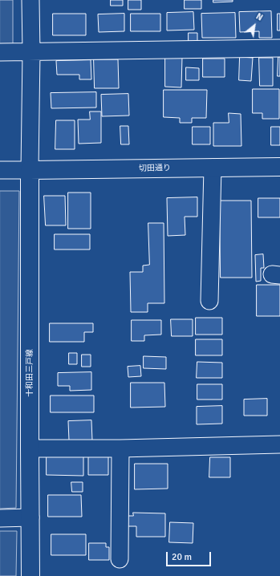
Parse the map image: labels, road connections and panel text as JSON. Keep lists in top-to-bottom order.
{
  "streets": {
    "main road": ["切田通り", "十和田三戸線"]
  },
  "crossings": [
    ["切田通り", "十和田三戸線"]
  ],
  "scale_bar": "20 m",
  "north": "top right"
}
